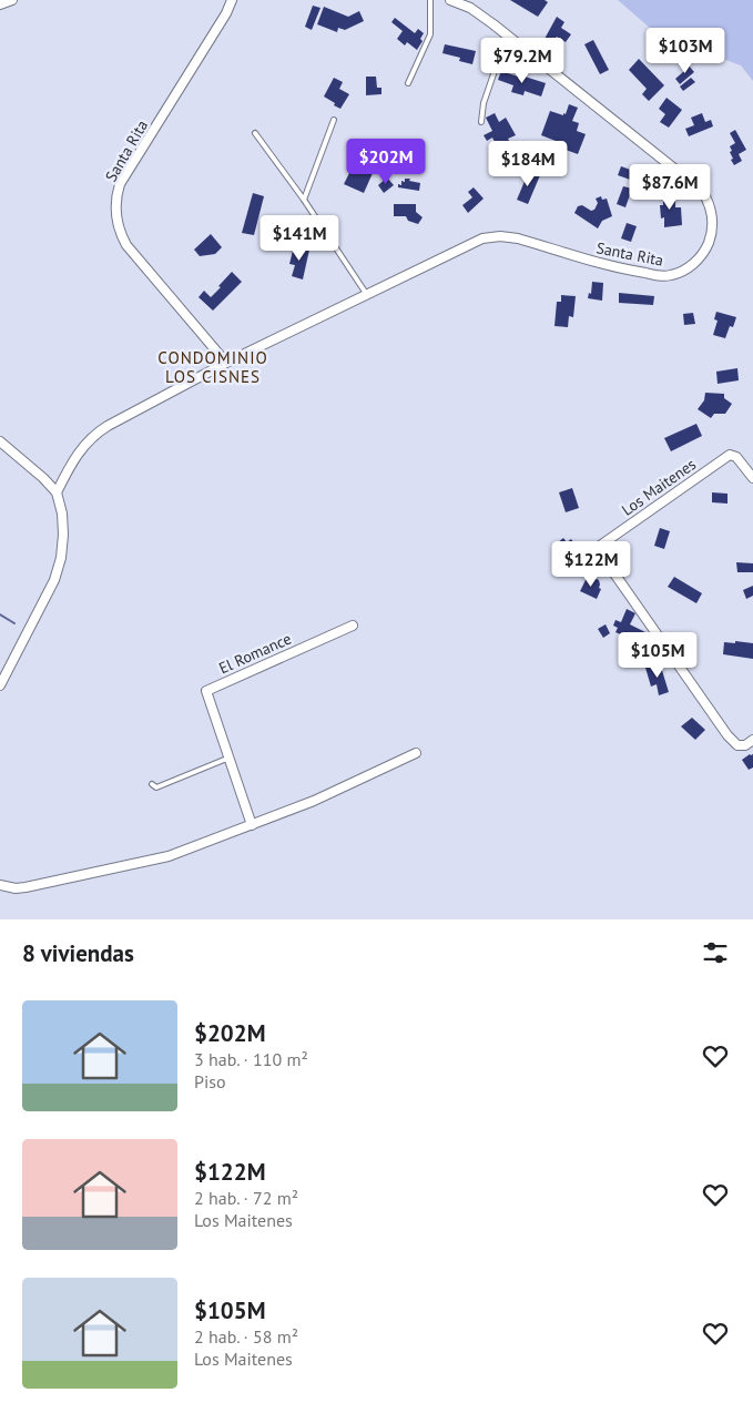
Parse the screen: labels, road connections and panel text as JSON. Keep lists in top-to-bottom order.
{
  "streets": {
    "street": ["Santa Rita", "Los Maitenes", "El Romance"]
  },
  "districts": ["CONDOMINIO LOS CISNES"],
  "page": {
    "price": [
      "$103M",
      "$79.2M",
      "$202M",
      "$184M",
      "$87.6M",
      "$141M",
      "$122M",
      "$105M"
    ],
    "heading": "8 viviendas",
    "list": [
      {
        "name": "$202M",
        "note": "3 hab. · 110 m² · Piso"
      },
      {
        "name": "$122M",
        "note": "2 hab. · 72 m² · Los Maitenes"
      },
      {
        "name": "$105M",
        "note": "2 hab. · 58 m² · Los Maitenes"
      }
    ]
  }
}
